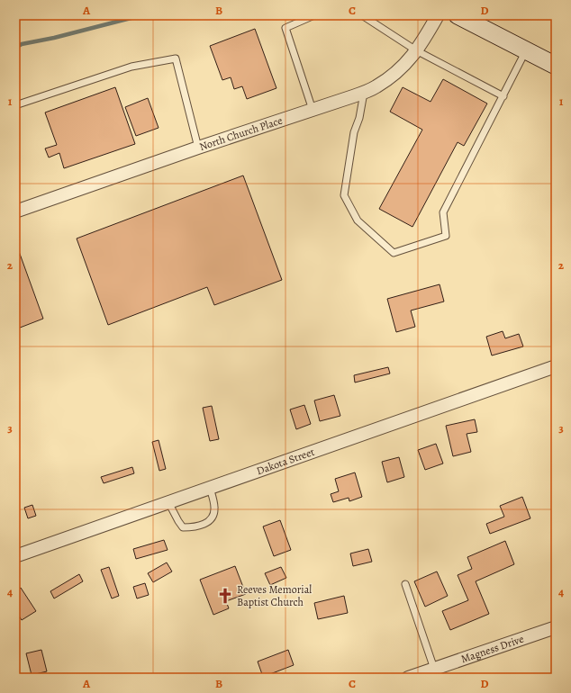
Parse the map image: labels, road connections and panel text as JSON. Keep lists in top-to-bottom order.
{
  "streets": {
    "street": ["North Church Place", "Dakota Street", "Magness Drive"]
  },
  "places": {
    "church": ["Reeves Memorial Baptist Church"]
  },
  "grid": {
    "columns": [
      "A",
      "B",
      "C",
      "D"
    ],
    "rows": [
      "1",
      "2",
      "3",
      "4"
    ]
  }
}
